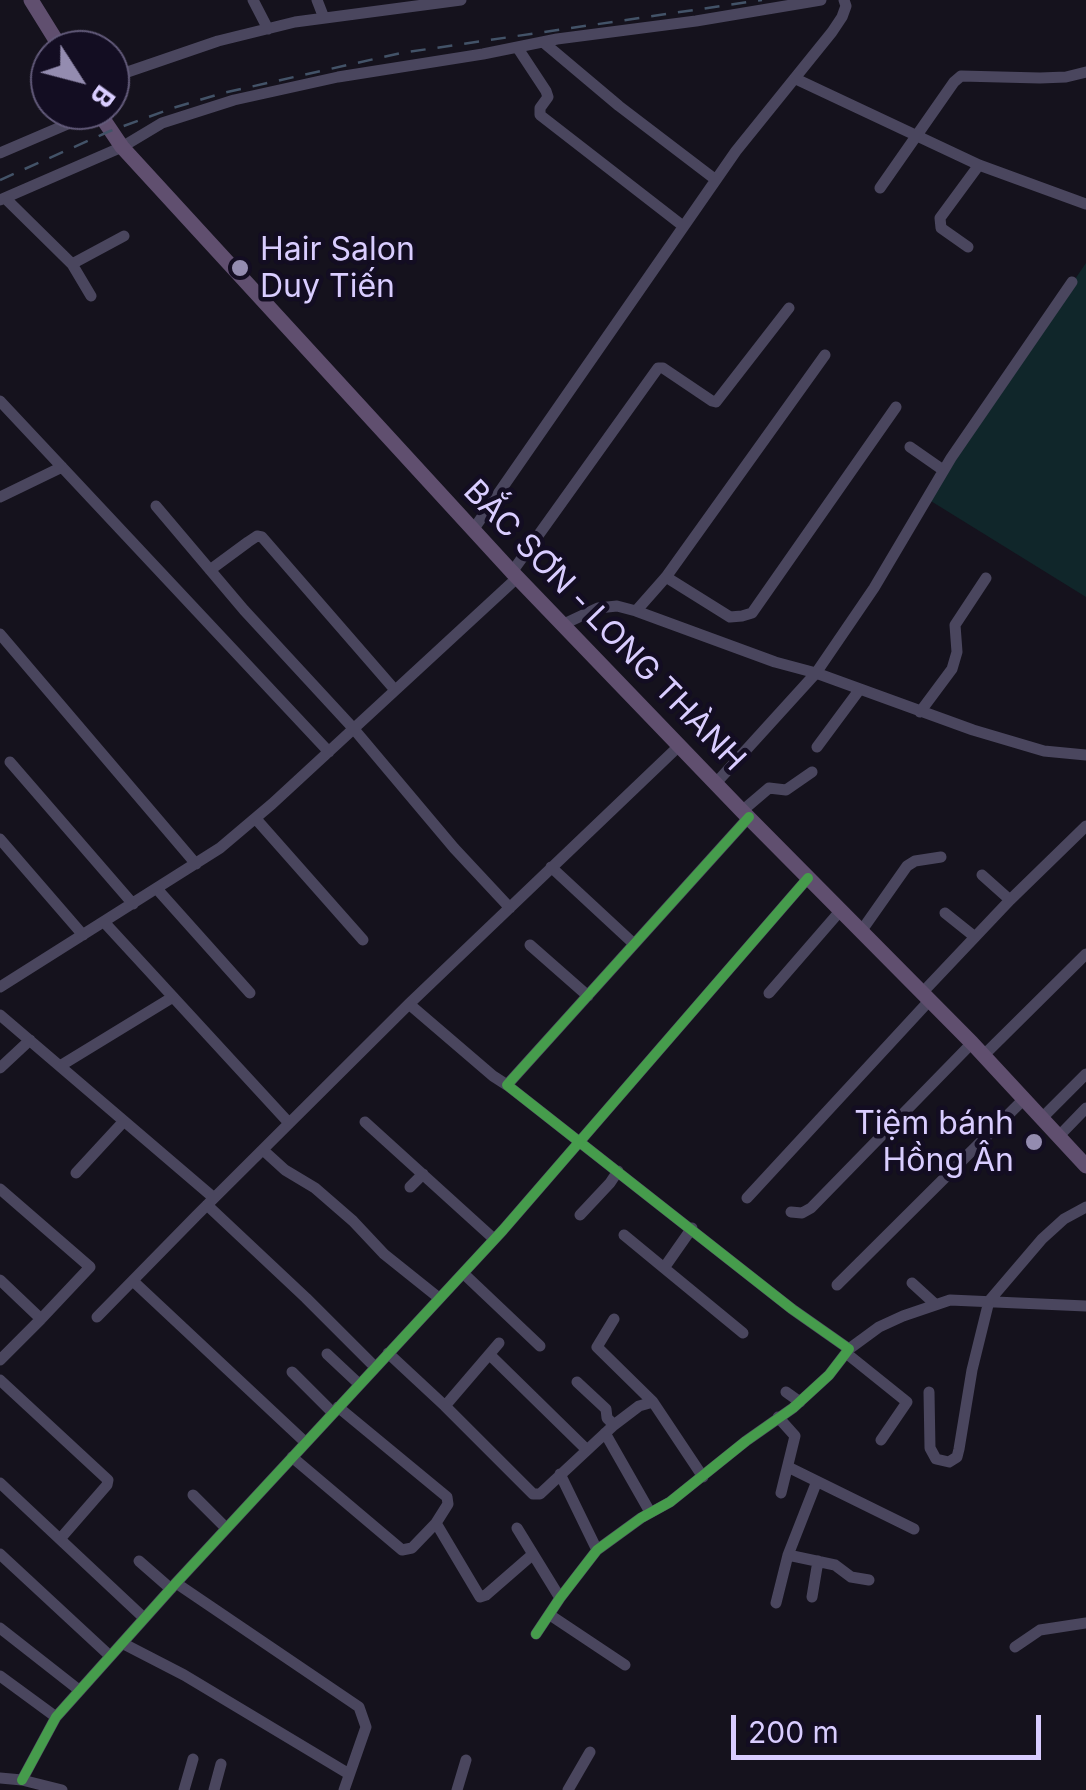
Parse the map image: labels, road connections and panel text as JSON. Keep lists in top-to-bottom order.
{
  "streets": {
    "main road": ["BẮC SƠN - LONG THÀNH"]
  },
  "places": ["Hair Salon Duy Tiến", "Tiệm bánh Hồng Ân"],
  "scale_bar": "200 m",
  "north": "bottom right"
}
